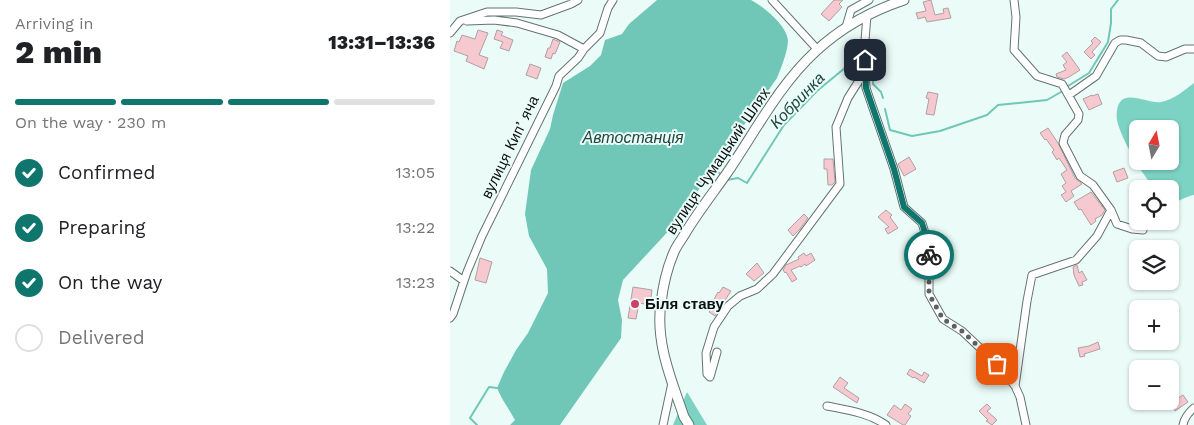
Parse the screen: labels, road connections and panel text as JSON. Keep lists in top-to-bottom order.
{
  "streets": {
    "main road": ["вулиця Чумацький Шлях"],
    "street": ["вулиця Кипʼяча"]
  },
  "water": ["Кобринка", "Автостанція"],
  "places": ["Біля ставу"],
  "north": "top",
  "page": {
    "heading": ["2 min", "Arriving in", "13:31–13:36"],
    "bar": "On the way · 230 m",
    "map_buttons": ["+", "−"],
    "list": [
      ["Confirmed", "13:05"],
      ["Preparing", "13:22"],
      ["On the way", "13:23"],
      "Delivered"
    ]
  }
}
